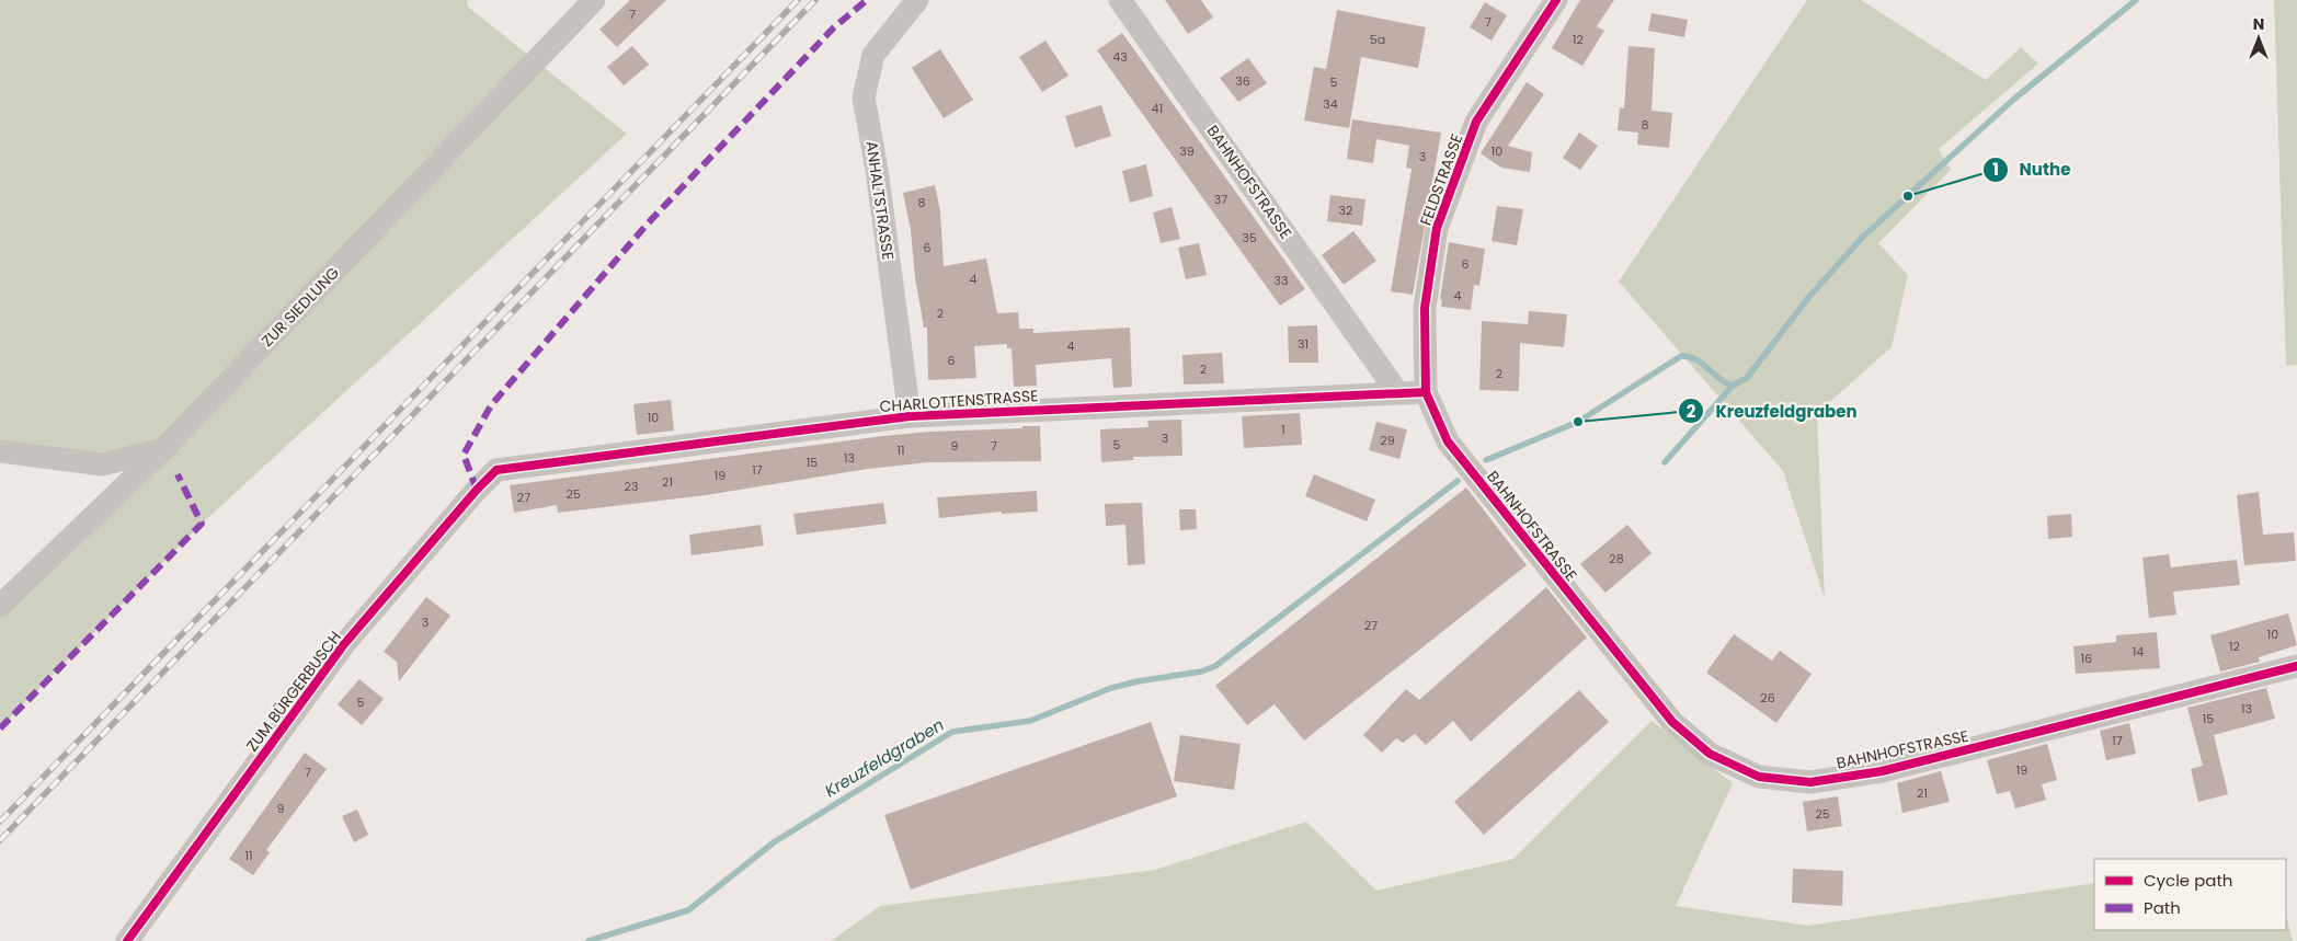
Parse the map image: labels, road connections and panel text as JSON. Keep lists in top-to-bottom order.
{
  "streets": {
    "street": [
      "FELDSTRASSE",
      "BAHNHOFSTRASSE",
      "ANHALTSTRASSE",
      "ZUR SIEDLUNG",
      "CHARLOTTENSTRASSE",
      "ZUM BÜRGERBUSCH"
    ]
  },
  "crossings": [
    ["FELDSTRASSE", "BAHNHOFSTRASSE"],
    ["FELDSTRASSE", "CHARLOTTENSTRASSE"],
    ["BAHNHOFSTRASSE", "CHARLOTTENSTRASSE"],
    ["ANHALTSTRASSE", "CHARLOTTENSTRASSE"],
    ["CHARLOTTENSTRASSE", "ZUM BÜRGERBUSCH"]
  ],
  "water": ["Kreuzfeldgraben"],
  "places": ["Nuthe", "Kreuzfeldgraben"],
  "house_numbers": [
    "7",
    "7",
    "5a",
    "12",
    "43",
    "36",
    "5",
    "34",
    "41",
    "8",
    "39",
    "10",
    "3",
    "37",
    "8",
    "32",
    "35",
    "6",
    "6",
    "4",
    "33",
    "4",
    "2",
    "31",
    "4",
    "6",
    "2",
    "2",
    "10",
    "1",
    "3",
    "29",
    "5",
    "9",
    "7",
    "11",
    "13",
    "15",
    "17",
    "19",
    "21",
    "23",
    "25",
    "27",
    "28",
    "3",
    "27",
    "10",
    "12",
    "14",
    "16",
    "26",
    "5",
    "13",
    "15",
    "17",
    "19",
    "7",
    "21",
    "9",
    "25",
    "11"
  ],
  "legend": ["Cycle path", "Path"],
  "north": "top"
}
